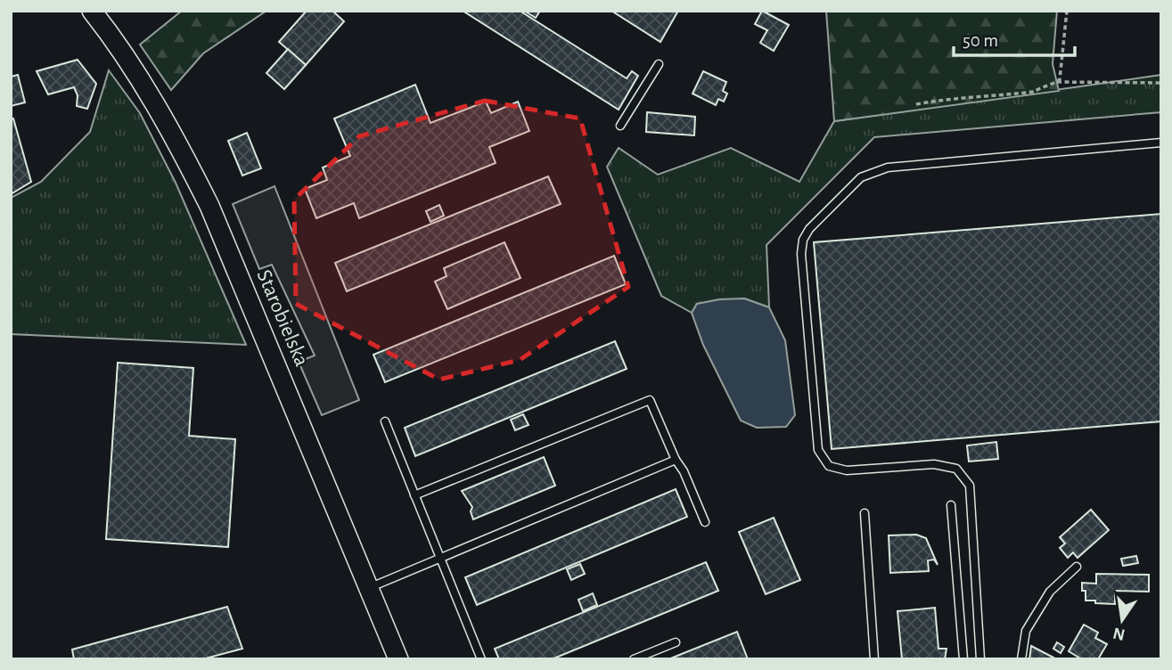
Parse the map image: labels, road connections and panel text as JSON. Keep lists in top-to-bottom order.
{
  "streets": {
    "street": ["Starobielska"]
  },
  "scale_bar": "50 m",
  "north": "bottom"
}
